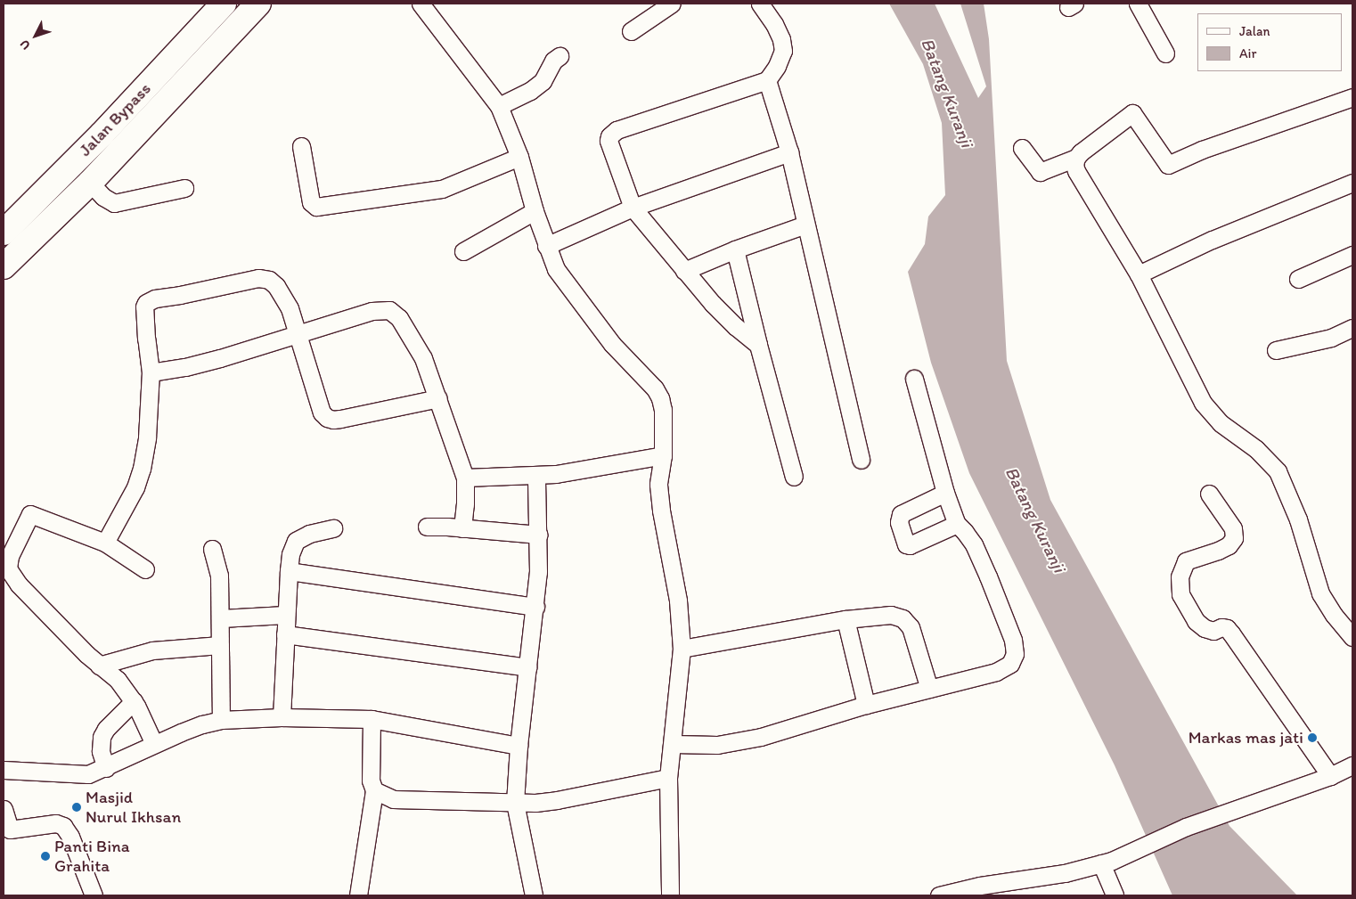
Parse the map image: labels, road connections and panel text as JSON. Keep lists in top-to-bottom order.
{
  "streets": {
    "highway": ["Jalan Bypass"]
  },
  "water": ["Batang Kuranji"],
  "places": ["Markas mas jati", "Masjid Nurul Ikhsan", "Panti Bina Grahita"],
  "legend": ["Jalan", "Air"],
  "north": "bottom left"
}
